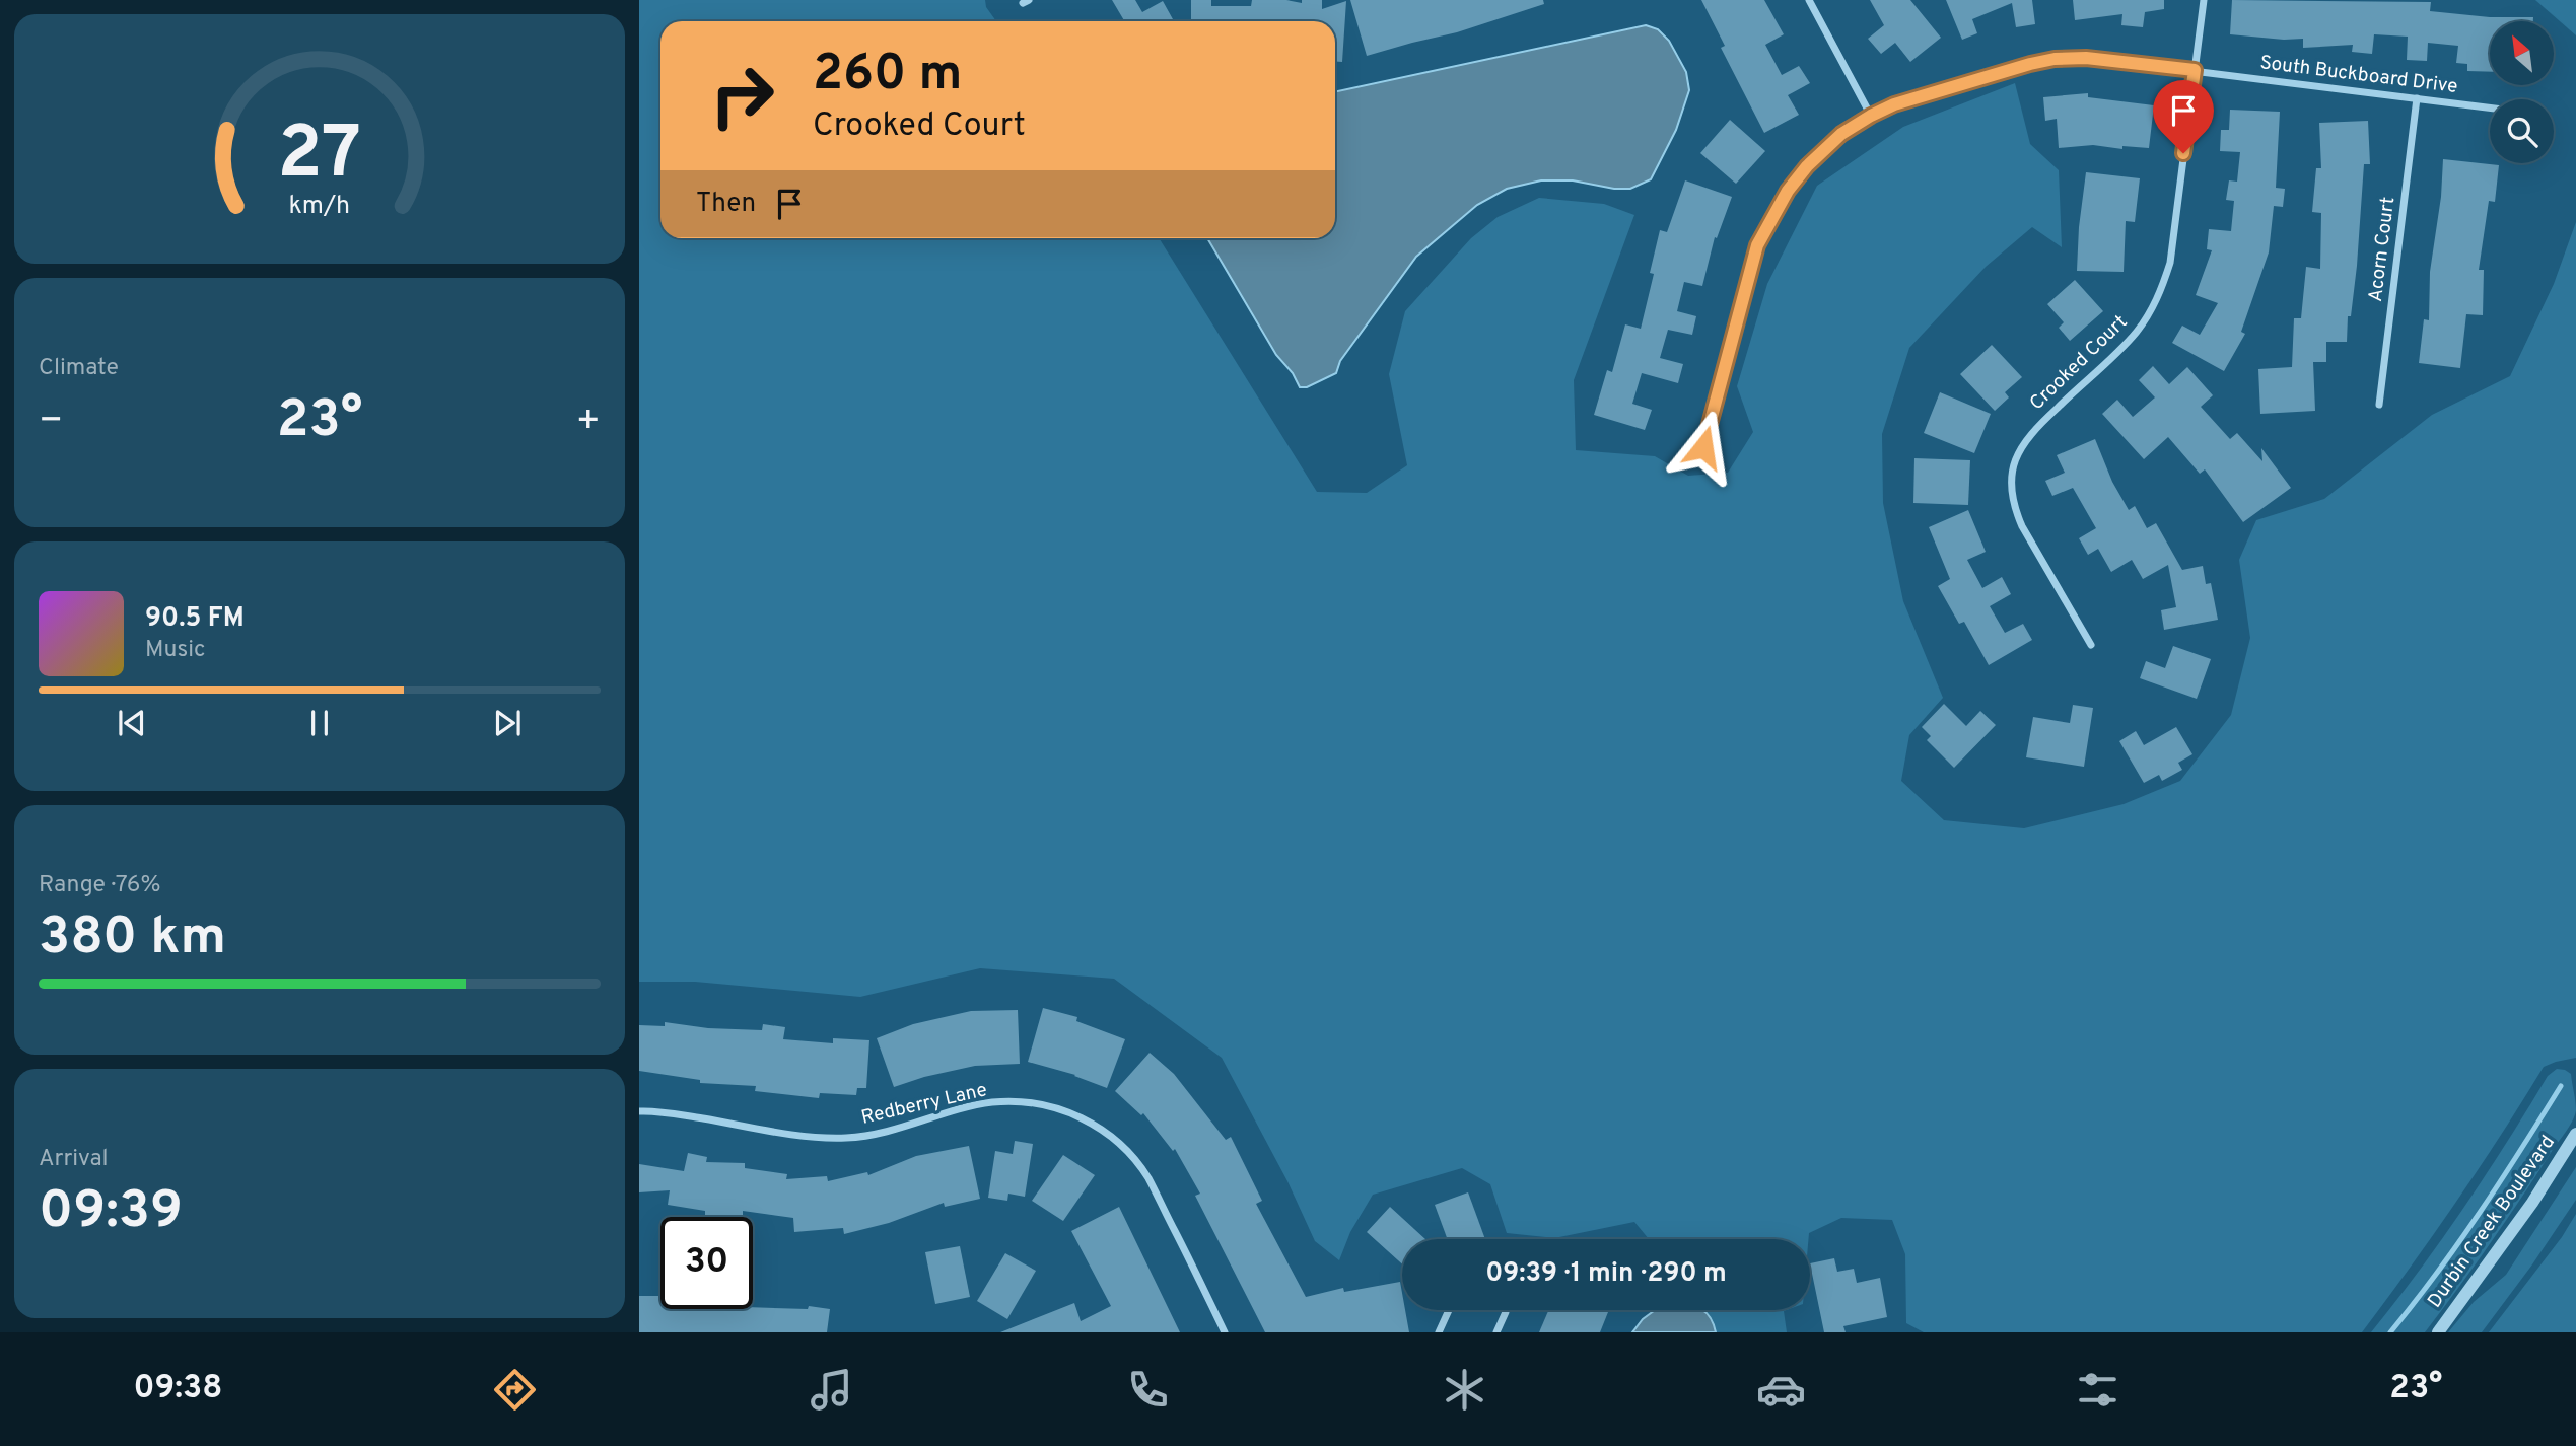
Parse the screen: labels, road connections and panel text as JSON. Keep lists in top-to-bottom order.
{
  "streets": {
    "street": [
      "South Buckboard Drive",
      "Acorn Court",
      "Crooked Court",
      "Redberry Lane",
      "Durbin Creek Boulevard"
    ]
  },
  "crossings": [
    ["South Buckboard Drive", "Acorn Court"],
    ["South Buckboard Drive", "Crooked Court"]
  ],
  "north": "top left",
  "page": {
    "turn": ["260 m", "Crooked Court"],
    "then": "Then",
    "tile": [
      "Climate",
      ["Range · 76%", "380 km"],
      ["Arrival", "09:39"]
    ],
    "heat": ["−", "23°", "+"],
    "song": ["90.5 FM", "Music"],
    "limit": "30",
    "trip": "09:39 · 1 min · 290 m",
    "tabs": ["09:38", "23°"],
    "gauge": ["27", "km/h"]
  }
}
